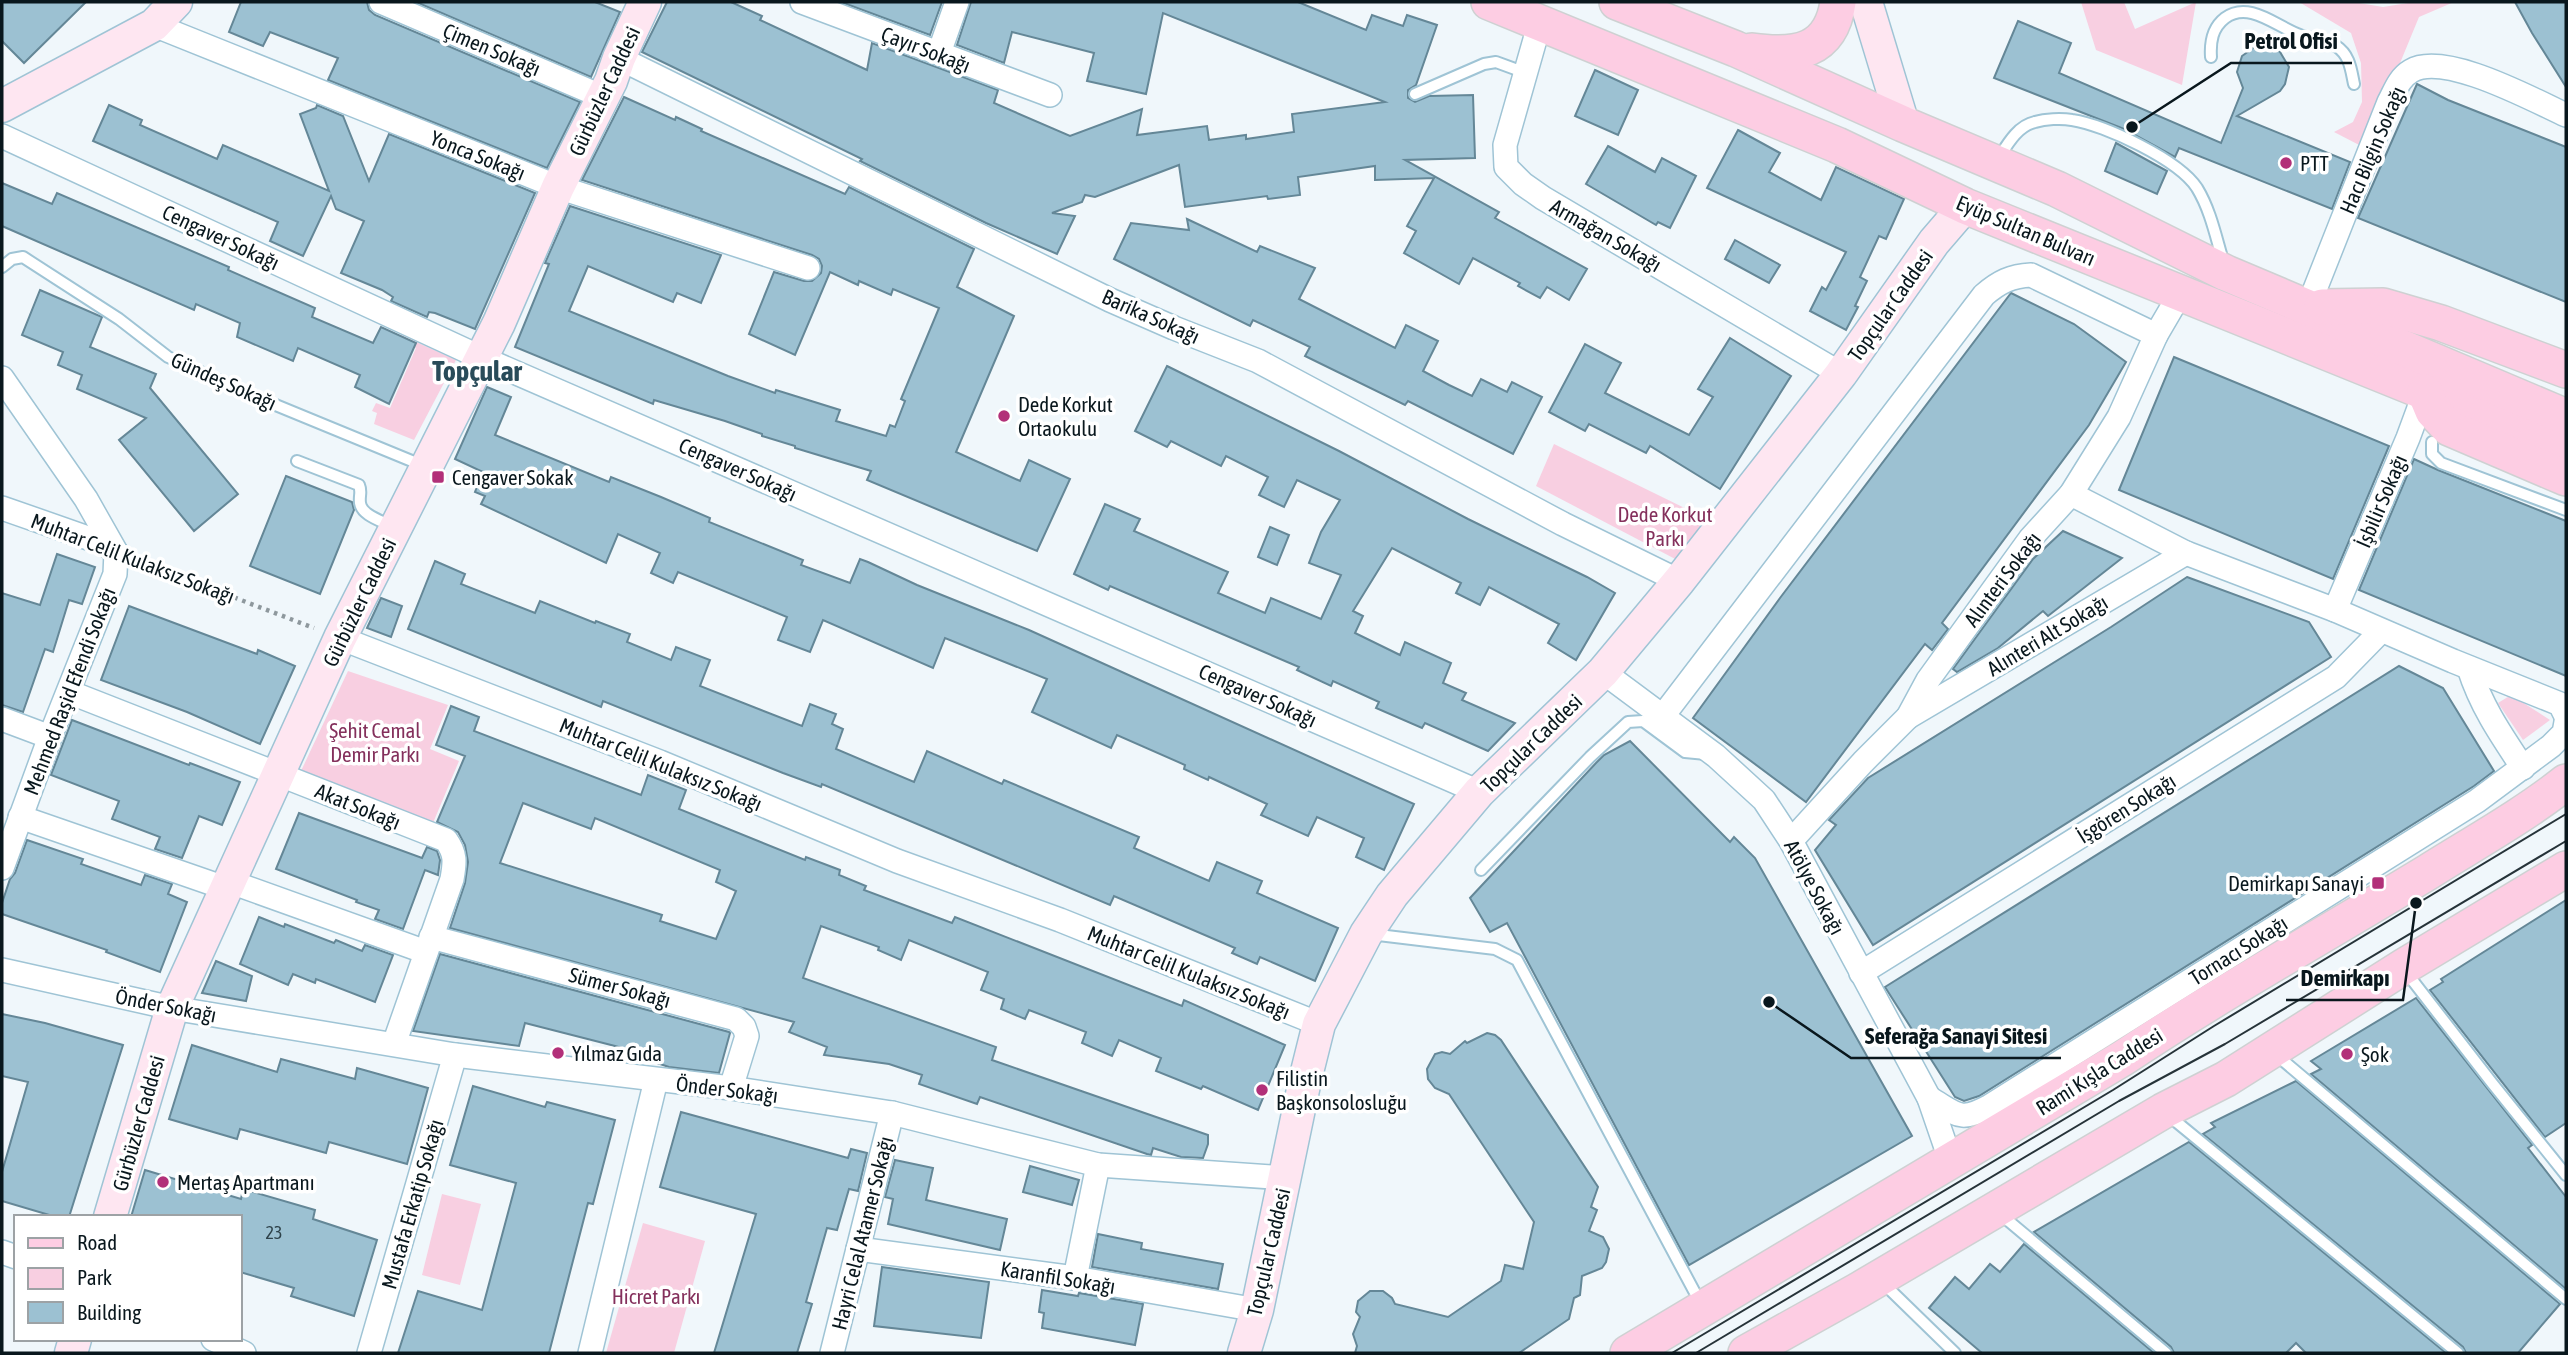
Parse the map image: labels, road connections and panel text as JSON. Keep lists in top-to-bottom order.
{
  "streets": {
    "main road": ["Eyüp Sultan Bulvarı", "Rami Kışla Caddesi"],
    "street": [
      "Çimen Sokağı",
      "Çayır Sokağı",
      "Gürbüzler Caddesi",
      "Hacı Bilgin Sokağı",
      "Yonca Sokağı",
      "Armağan Sokağı",
      "Cengaver Sokağı",
      "Topçular Caddesi",
      "Barika Sokağı",
      "İşbilir Sokağı",
      "Muhtar Celil Kulaksız Sokağı",
      "Alınteri Sokağı",
      "Alınteri Alt Sokağı",
      "Mehmed Raşid Efendi Sokağı",
      "Akat Sokağı",
      "İşgören Sokağı",
      "Atölye Sokağı",
      "Tornacı Sokağı",
      "Sümer Sokağı",
      "Önder Sokağı",
      "Mustafa Erkatip Sokağı",
      "Hayri Celal Atamer Sokağı",
      "Karanfil Sokağı"
    ],
    "lane": ["Gündeş Sokağı"]
  },
  "crossings": [
    ["Çimen Sokağı", "Gürbüzler Caddesi"],
    ["Gürbüzler Caddesi", "Yonca Sokağı"],
    ["Gürbüzler Caddesi", "Cengaver Sokağı"],
    ["Gürbüzler Caddesi", "Barika Sokağı"],
    ["Gürbüzler Caddesi", "Gündeş Sokağı"],
    ["Gürbüzler Caddesi", "Muhtar Celil Kulaksız Sokağı"],
    ["Gürbüzler Caddesi", "Akat Sokağı"],
    ["Gürbüzler Caddesi", "Sümer Sokağı"],
    ["Gürbüzler Caddesi", "Önder Sokağı"],
    ["Eyüp Sultan Bulvarı", "Armağan Sokağı"],
    ["Eyüp Sultan Bulvarı", "Topçular Caddesi"],
    ["Eyüp Sultan Bulvarı", "İşbilir Sokağı"],
    ["Eyüp Sultan Bulvarı", "Alınteri Sokağı"],
    ["Armağan Sokağı", "Topçular Caddesi"],
    ["Cengaver Sokağı", "Topçular Caddesi"],
    ["Topçular Caddesi", "Barika Sokağı"],
    ["Topçular Caddesi", "Muhtar Celil Kulaksız Sokağı"],
    ["Topçular Caddesi", "Atölye Sokağı"],
    ["Topçular Caddesi", "Önder Sokağı"],
    ["Topçular Caddesi", "Karanfil Sokağı"],
    ["İşbilir Sokağı", "Tornacı Sokağı"],
    ["Muhtar Celil Kulaksız Sokağı", "Mehmed Raşid Efendi Sokağı"],
    ["Alınteri Sokağı", "Alınteri Alt Sokağı"],
    ["Alınteri Sokağı", "Atölye Sokağı"],
    ["Alınteri Sokağı", "Tornacı Sokağı"],
    ["Alınteri Alt Sokağı", "Tornacı Sokağı"],
    ["Mehmed Raşid Efendi Sokağı", "Akat Sokağı"],
    ["Mehmed Raşid Efendi Sokağı", "Sümer Sokağı"],
    ["Akat Sokağı", "Sümer Sokağı"],
    ["Akat Sokağı", "Önder Sokağı"],
    ["İşgören Sokağı", "Atölye Sokağı"],
    ["İşgören Sokağı", "Tornacı Sokağı"],
    ["Atölye Sokağı", "Tornacı Sokağı"],
    ["Atölye Sokağı", "Rami Kışla Caddesi"],
    ["Sümer Sokağı", "Önder Sokağı"],
    ["Önder Sokağı", "Mustafa Erkatip Sokağı"],
    ["Önder Sokağı", "Hayri Celal Atamer Sokağı"],
    ["Hayri Celal Atamer Sokağı", "Karanfil Sokağı"]
  ],
  "districts": ["Topçular"],
  "parks": ["Dede Korkut Parkı", "Şehit Cemal Demir Parkı", "Hicret Parkı"],
  "places": {
    "other": [
      "Petrol Ofisi",
      "PTT",
      "Dede Korkut Ortaokulu",
      "Demirkapı",
      "Seferağa Sanayi Sitesi",
      "Yılmaz Gıda",
      "Şok",
      "Filistin Başkonsolosluğu",
      "Mertaş Apartmanı"
    ],
    "transit": ["Cengaver Sokak", "Demirkapı Sanayi"]
  },
  "house_numbers": ["23"],
  "legend": ["Road", "Park", "Building"]
}
